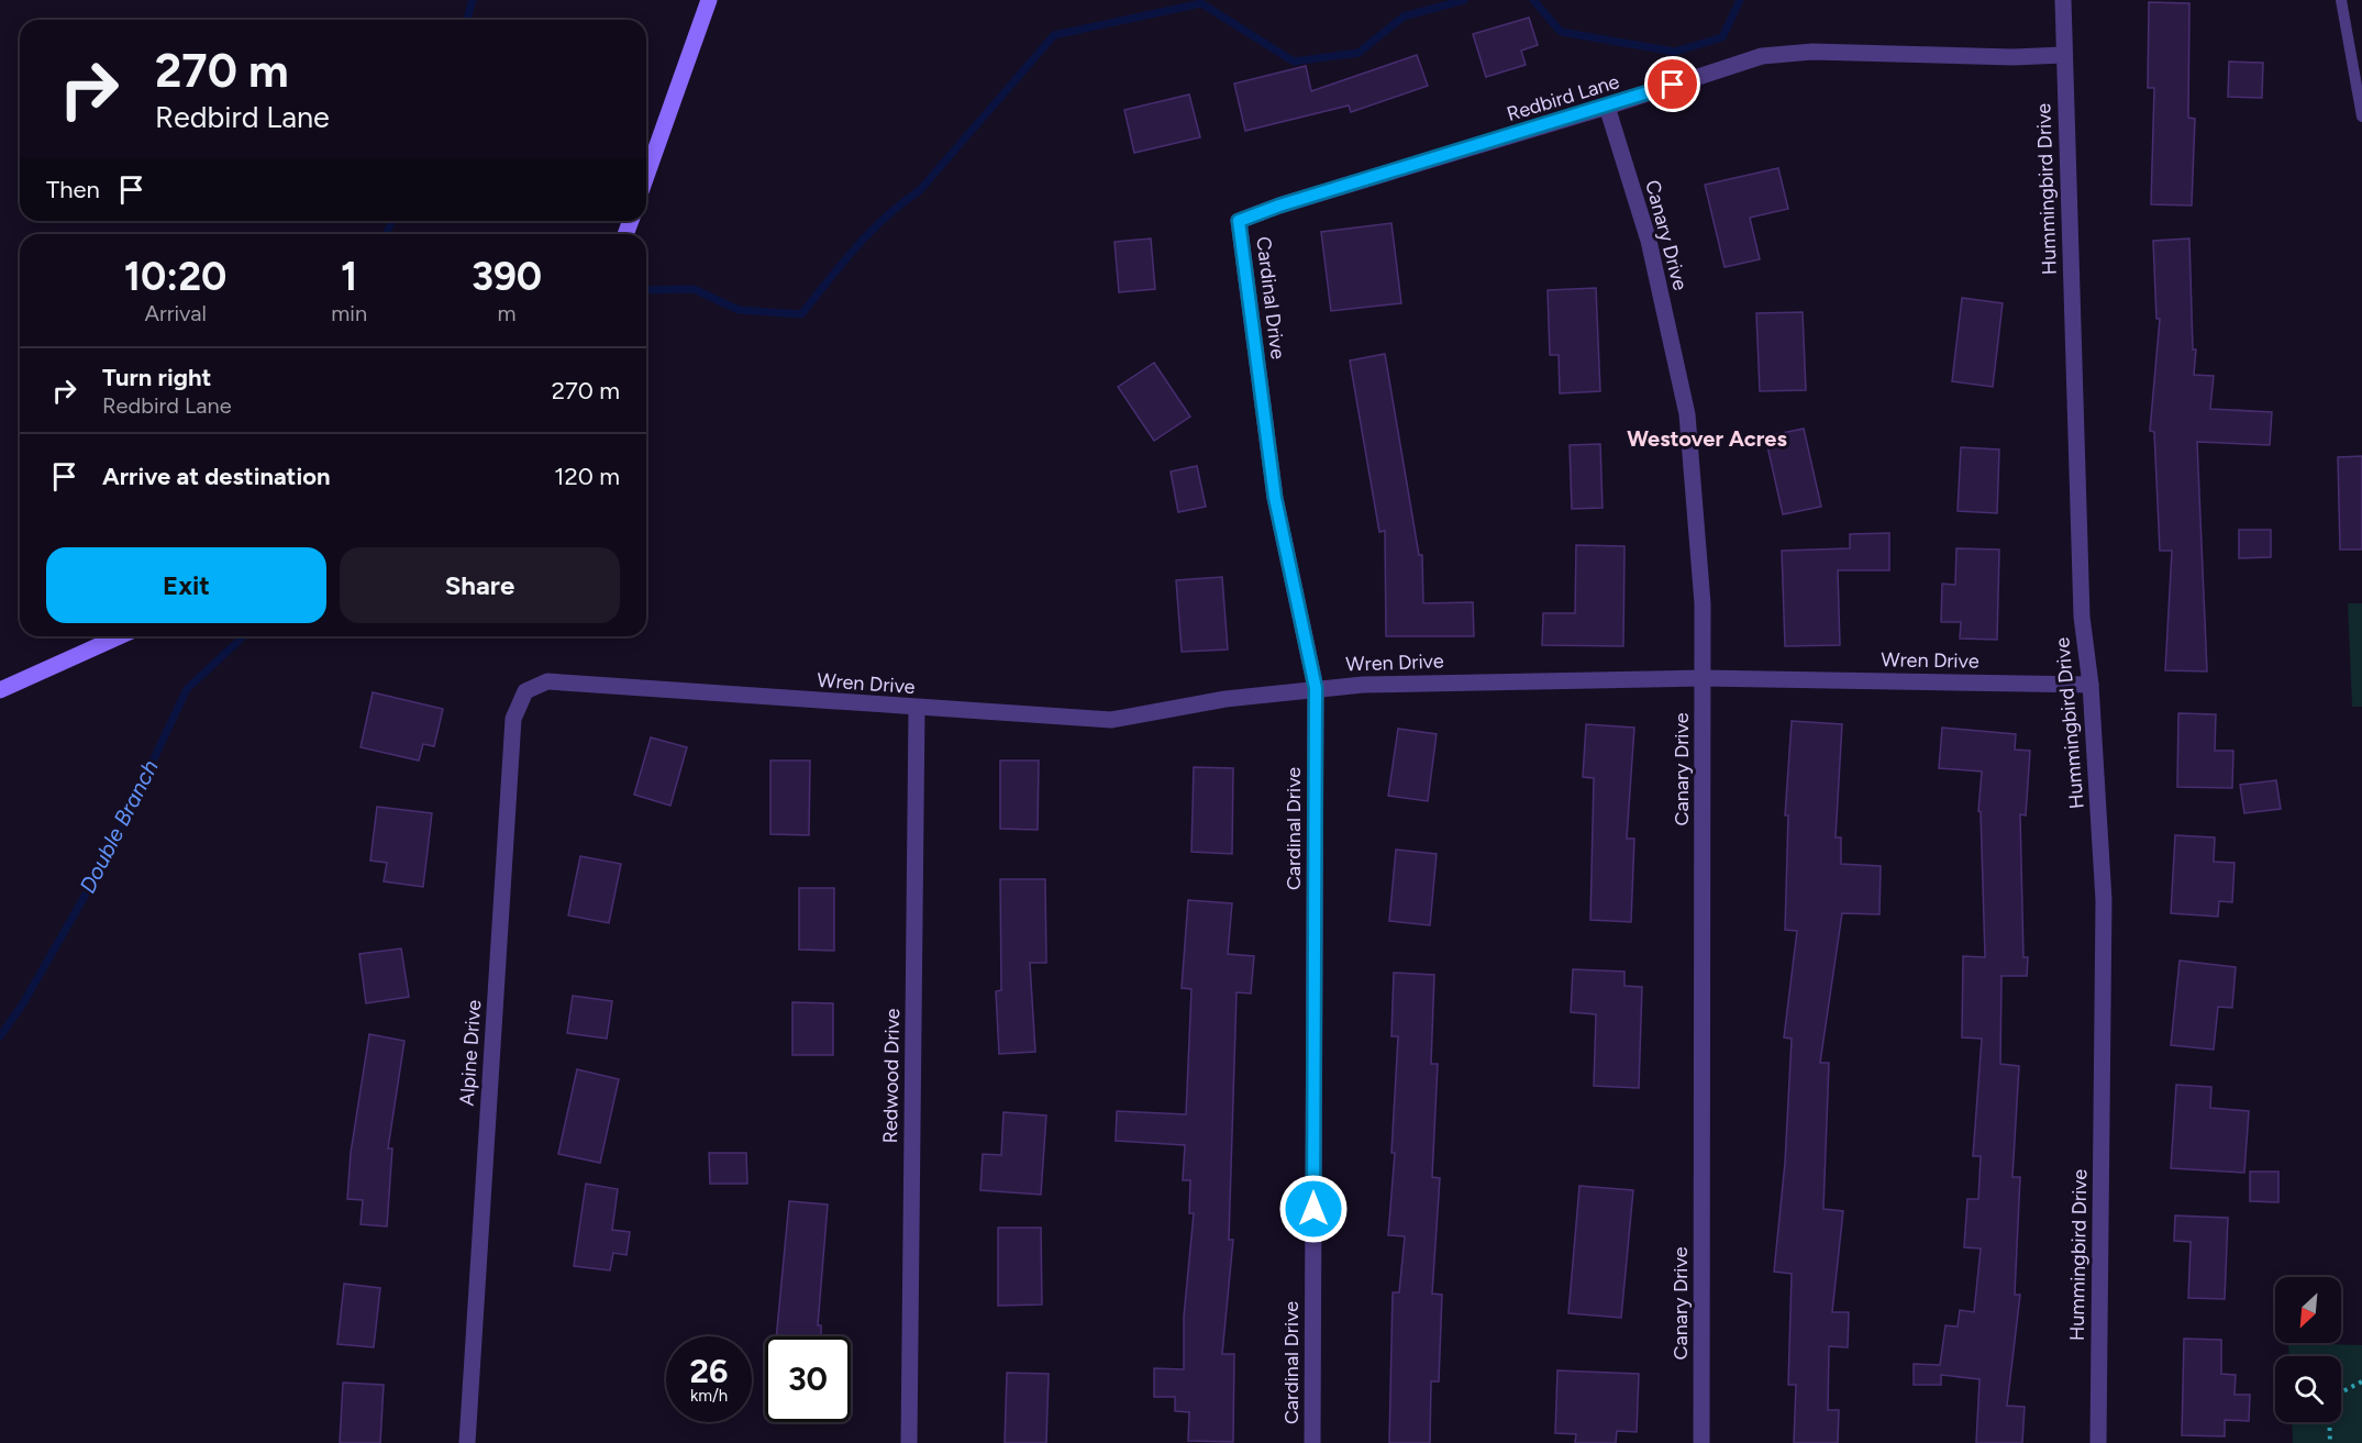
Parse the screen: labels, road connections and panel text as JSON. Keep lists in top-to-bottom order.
{
  "streets": {
    "street": [
      "Redbird Lane",
      "Hummingbird Drive",
      "Canary Drive",
      "Cardinal Drive",
      "Wren Drive",
      "Alpine Drive",
      "Redwood Drive"
    ]
  },
  "crossings": [
    ["Redbird Lane", "Hummingbird Drive"],
    ["Redbird Lane", "Canary Drive"],
    ["Redbird Lane", "Cardinal Drive"],
    ["Hummingbird Drive", "Wren Drive"],
    ["Canary Drive", "Wren Drive"],
    ["Cardinal Drive", "Wren Drive"],
    ["Wren Drive", "Alpine Drive"],
    ["Wren Drive", "Redwood Drive"]
  ],
  "districts": ["Westover Acres"],
  "water": ["Double Branch"],
  "north": "bottom left",
  "page": {
    "turn": ["270 m", "Redbird Lane"],
    "then": "Then",
    "eta": [
      "10:20",
      "Arrival",
      "1",
      "min",
      "390",
      "m"
    ],
    "list": [
      {
        "name": "Turn right",
        "note": "Redbird Lane",
        "value": "270 m"
      },
      {
        "name": "Arrive at destination",
        "value": "120 m"
      }
    ],
    "buttons": ["Exit", "Share"],
    "speed": "26 km/h",
    "limit": "30"
  }
}
